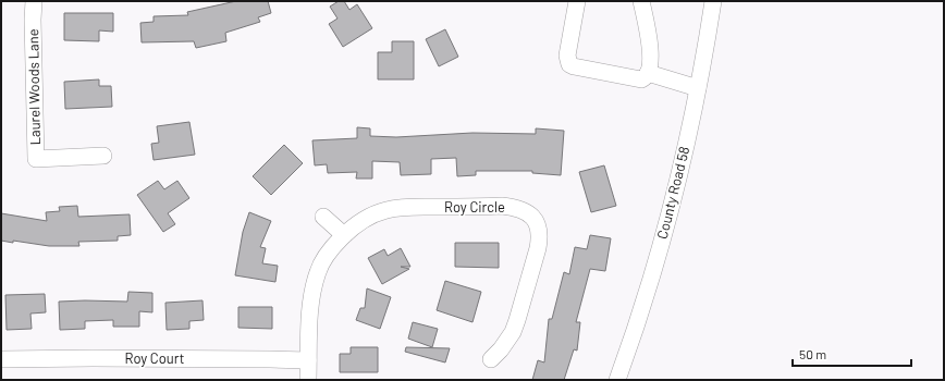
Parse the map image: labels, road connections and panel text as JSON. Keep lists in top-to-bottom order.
{
  "streets": {
    "street": [
      "Laurel Woods Lane",
      "County Road 58",
      "Roy Circle",
      "Roy Court"
    ]
  },
  "crossings": [
    ["Roy Circle", "Roy Court"]
  ],
  "scale_bar": "50 m"
}
